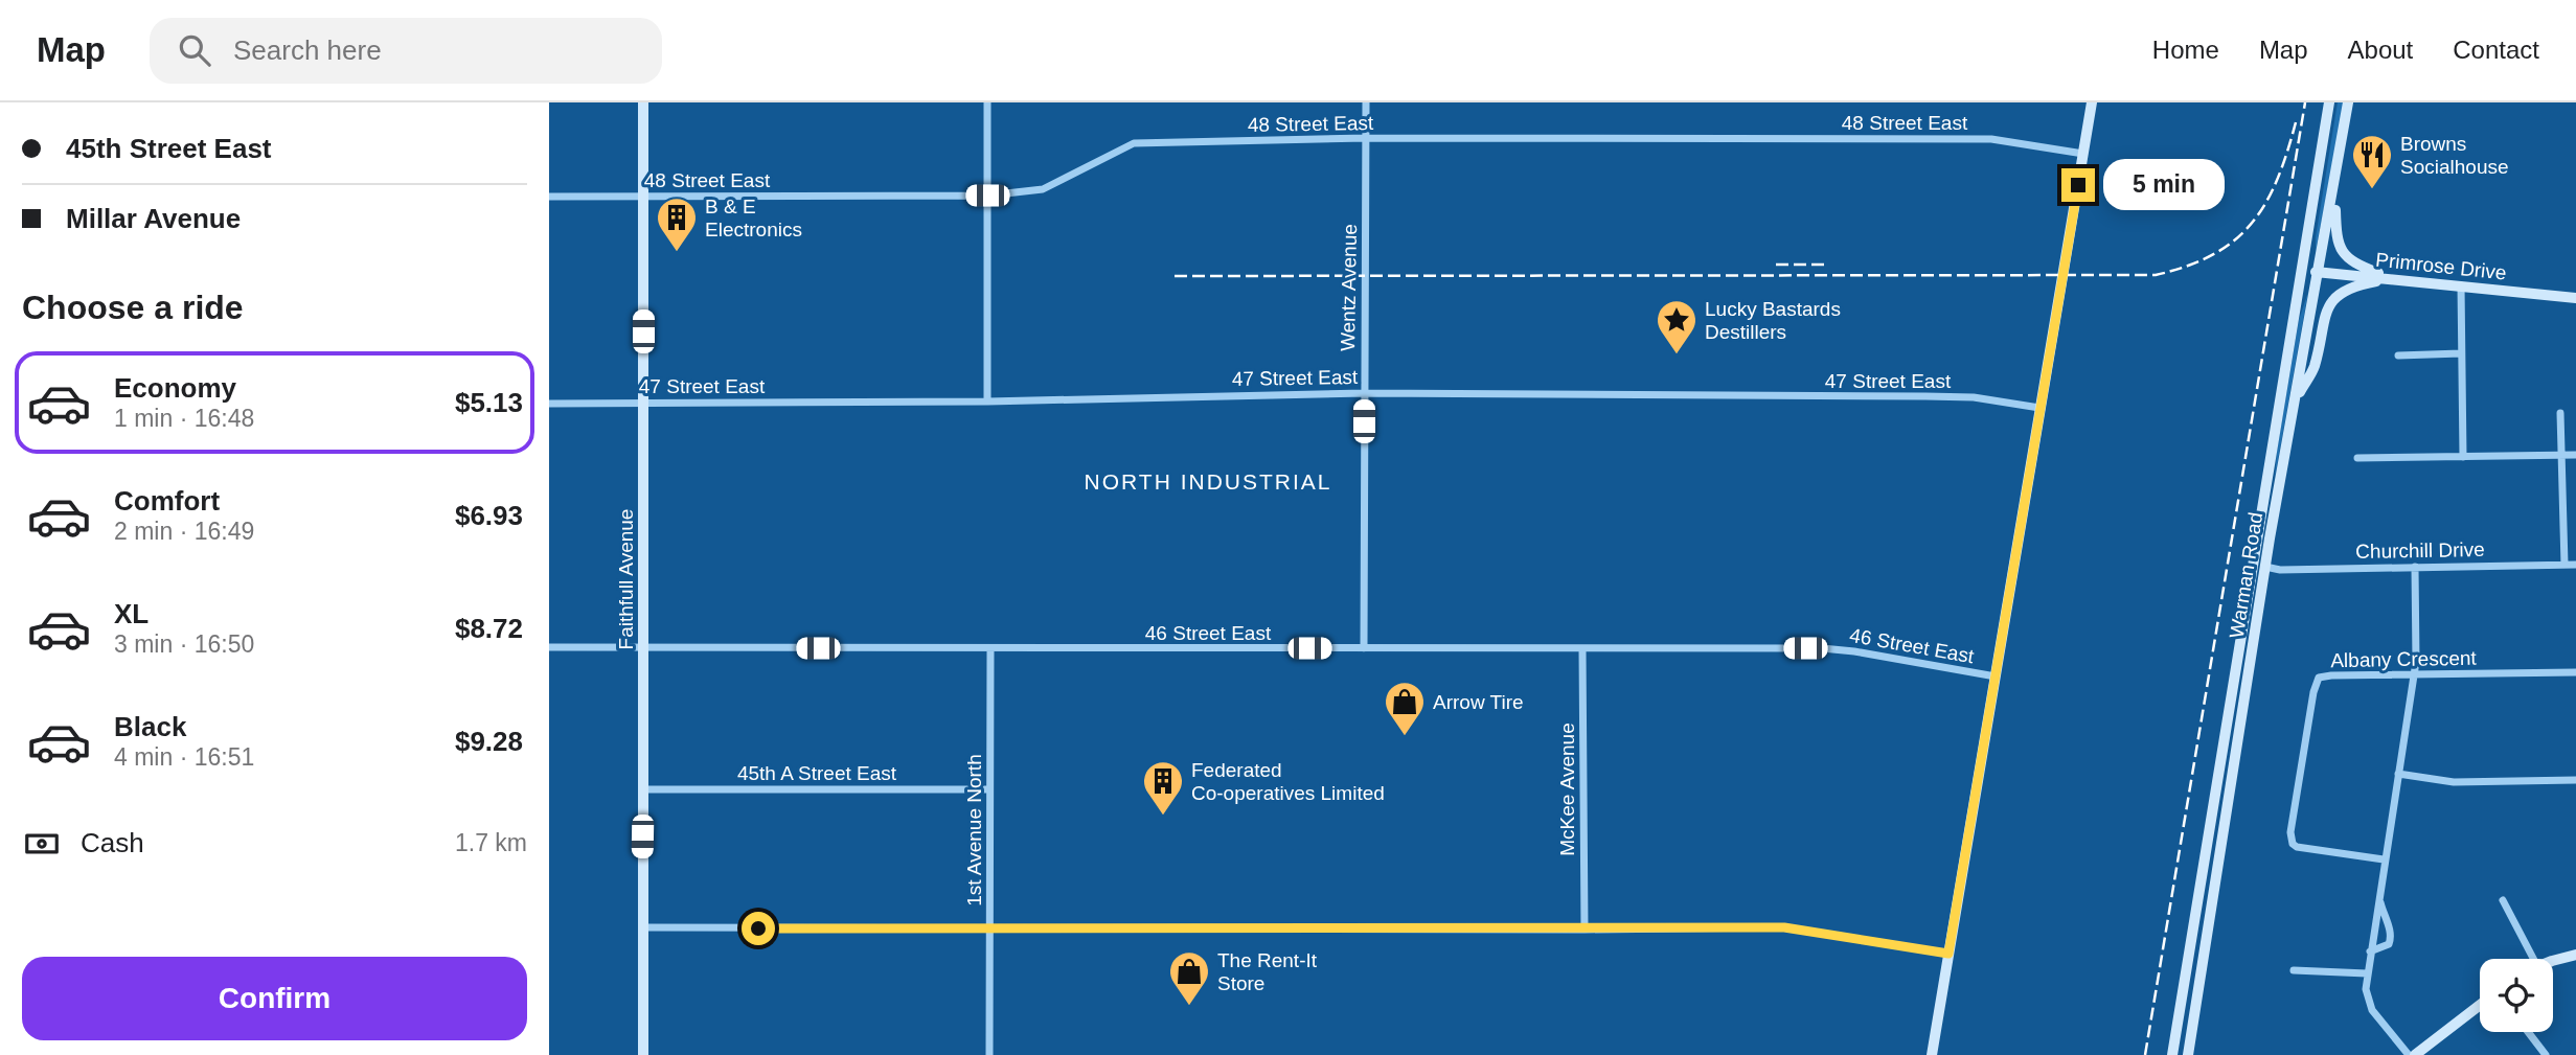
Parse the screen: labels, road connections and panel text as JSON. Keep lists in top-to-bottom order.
{
  "streets": {
    "street": [
      "48 Street East",
      "Primrose Drive",
      "Wentz Avenue",
      "47 Street East",
      "Churchill Drive",
      "Warman Road",
      "Faithfull Avenue",
      "46 Street East",
      "Albany Crescent",
      "45th A Street East",
      "McKee Avenue",
      "1st Avenue North"
    ]
  },
  "crossings": [
    ["48 Street East", "Wentz Avenue"],
    ["48 Street East", "Faithfull Avenue"],
    ["Primrose Drive", "Warman Road"],
    ["Wentz Avenue", "47 Street East"],
    ["Wentz Avenue", "46 Street East"],
    ["47 Street East", "Faithfull Avenue"],
    ["Churchill Drive", "Warman Road"],
    ["Faithfull Avenue", "46 Street East"],
    ["Faithfull Avenue", "45th A Street East"],
    ["46 Street East", "McKee Avenue"],
    ["46 Street East", "1st Avenue North"],
    ["45th A Street East", "1st Avenue North"]
  ],
  "districts": ["NORTH INDUSTRIAL"],
  "places": {
    "restaurant": ["Browns Socialhouse"],
    "building": ["B & E Electronics", "Federated Co-operatives Limited"],
    "place": ["Lucky Bastards Destillers"],
    "shop": ["Arrow Tire", "The Rent-It Store"]
  },
  "page": {
    "header": "Map",
    "search": "Search here",
    "nav": [
      "Home",
      "Map",
      "About",
      "Contact"
    ],
    "banner": ["45th Street East", "Millar Avenue"],
    "bubble": "5 min",
    "heading": "Choose a ride",
    "list": [
      {
        "name": "Economy",
        "note": "1 min · 16:48",
        "value": "$5.13"
      },
      {
        "name": "Comfort",
        "note": "2 min · 16:49",
        "value": "$6.93"
      },
      {
        "name": "XL",
        "note": "3 min · 16:50",
        "value": "$8.72"
      },
      {
        "name": "Black",
        "note": "4 min · 16:51",
        "value": "$9.28"
      }
    ],
    "pay": ["Cash", "1.7 km"],
    "buttons": "Confirm"
  }
}
